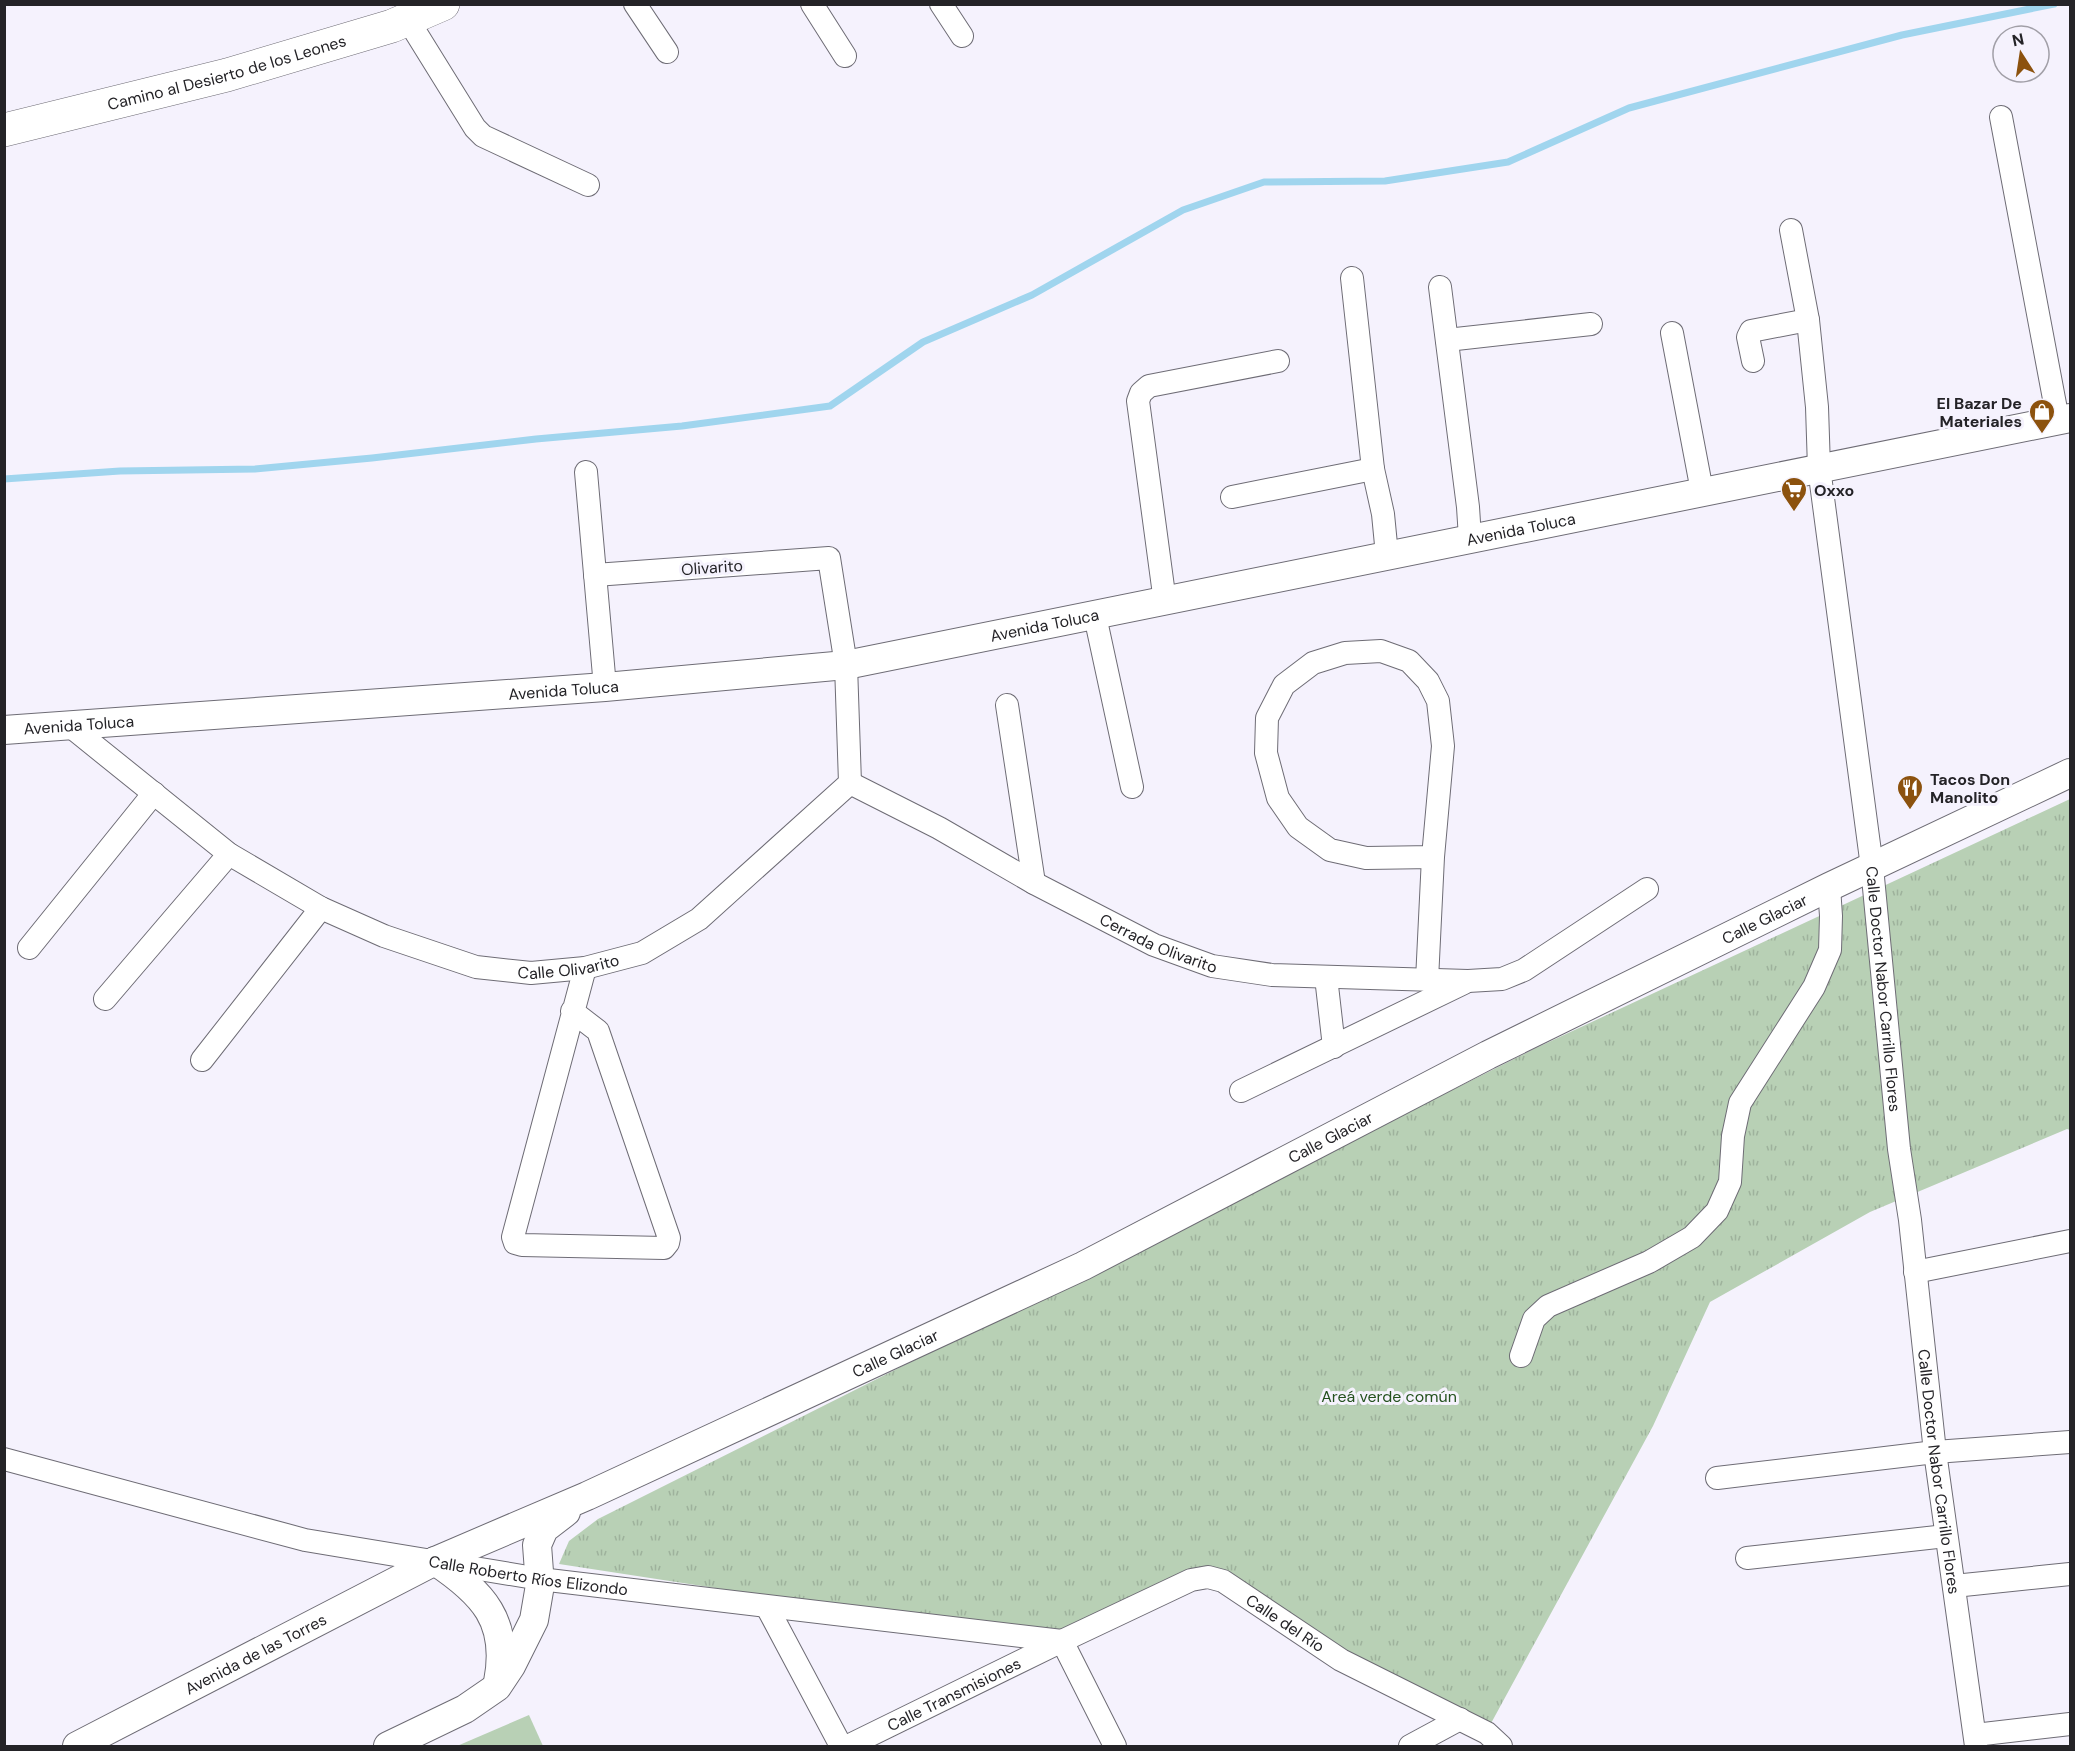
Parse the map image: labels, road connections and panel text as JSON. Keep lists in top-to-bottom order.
{
  "streets": {
    "main road": ["Camino al Desierto de los Leones"],
    "street": [
      "Avenida Toluca",
      "Olivarito",
      "Calle Glaciar",
      "Cerrada Olivarito",
      "Calle Olivarito",
      "Calle Doctor Nabor Carrillo Flores",
      "Calle Roberto Ríos Elizondo",
      "Calle del Río",
      "Avenida de las Torres",
      "Calle Transmisiones"
    ]
  },
  "crossings": [
    ["Avenida Toluca", "Olivarito"],
    ["Avenida Toluca", "Calle Olivarito"],
    ["Avenida Toluca", "Calle Doctor Nabor Carrillo Flores"],
    ["Calle Glaciar", "Calle Doctor Nabor Carrillo Flores"],
    ["Calle Glaciar", "Calle Roberto Ríos Elizondo"],
    ["Calle Glaciar", "Avenida de las Torres"],
    ["Cerrada Olivarito", "Calle Olivarito"],
    ["Calle Roberto Ríos Elizondo", "Calle del Río"],
    ["Calle Roberto Ríos Elizondo", "Avenida de las Torres"],
    ["Calle Roberto Ríos Elizondo", "Calle Transmisiones"],
    ["Calle del Río", "Calle Transmisiones"]
  ],
  "parks": ["Areá verde común"],
  "places": {
    "shop": ["El Bazar De Materiales"],
    "supermarket": ["Oxxo"],
    "restaurant": ["Tacos Don Manolito"]
  },
  "north": "top"
}
